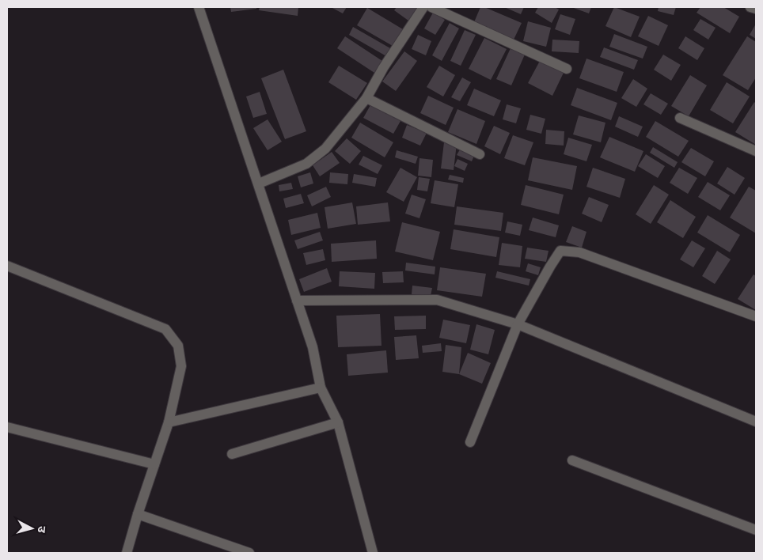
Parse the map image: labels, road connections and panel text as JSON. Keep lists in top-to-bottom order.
{
  "north": "right"
}
